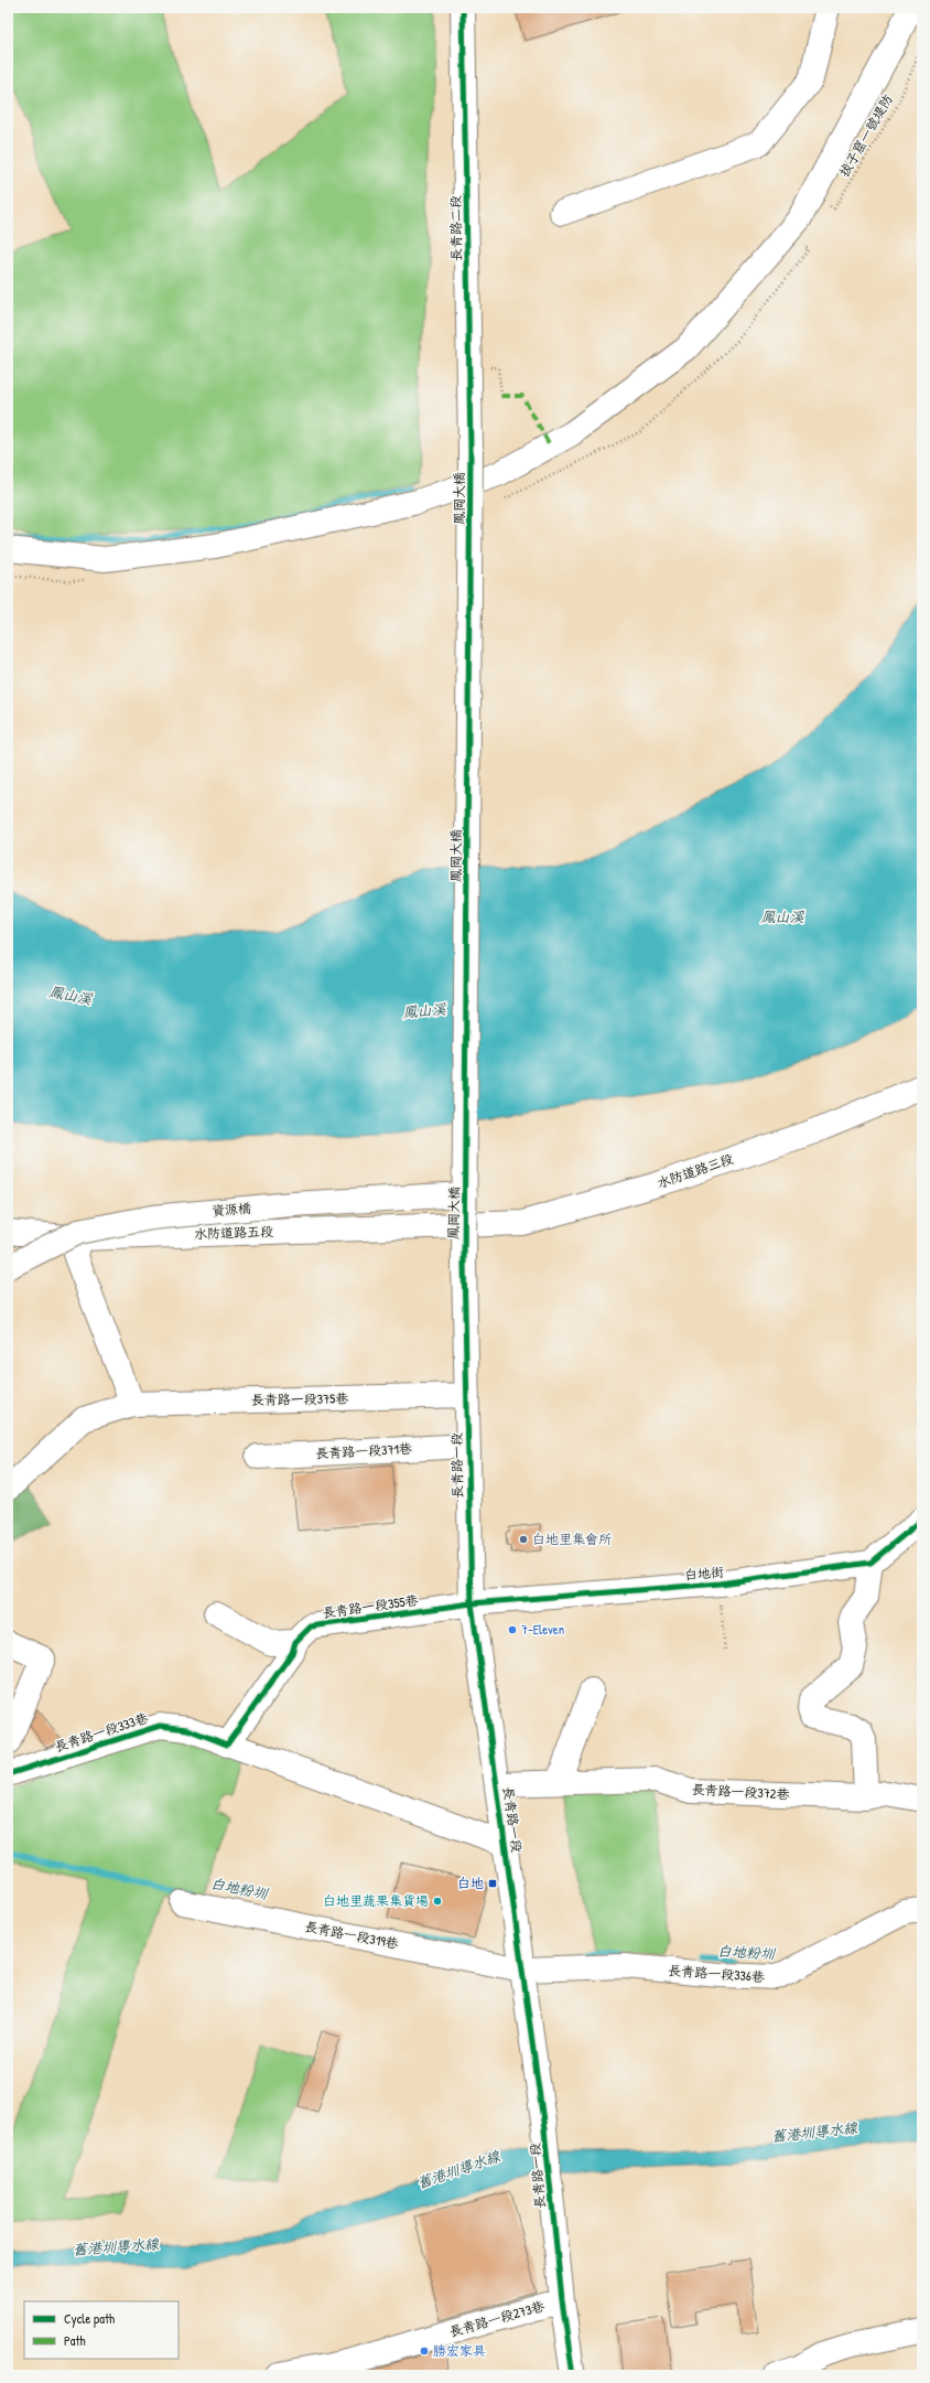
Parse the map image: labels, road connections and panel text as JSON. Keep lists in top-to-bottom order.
{
  "streets": {
    "street": [
      "長青路二段",
      "鳳岡大橋",
      "水防道路三段",
      "資源橋",
      "水防道路五段",
      "長青路一段375巷",
      "長青路一段371巷",
      "長青路一段",
      "白地街",
      "長青路一段355巷",
      "長青路一段333巷",
      "長青路一段372巷",
      "長青路一段319巷",
      "長青路一段336巷",
      "長青路一段273巷"
    ],
    "path": ["拔子窟一號堤防"]
  },
  "crossings": [
    ["長青路二段", "鳳岡大橋"],
    ["鳳岡大橋", "資源橋"],
    ["鳳岡大橋", "長青路一段"],
    ["水防道路三段", "水防道路五段"],
    ["長青路一段375巷", "長青路一段"],
    ["長青路一段371巷", "長青路一段"],
    ["長青路一段", "白地街"],
    ["長青路一段", "長青路一段355巷"],
    ["長青路一段", "長青路一段333巷"],
    ["長青路一段", "長青路一段372巷"],
    ["長青路一段", "長青路一段319巷"],
    ["長青路一段", "長青路一段336巷"],
    ["長青路一段", "長青路一段273巷"],
    ["白地街", "長青路一段355巷"],
    ["長青路一段355巷", "長青路一段333巷"],
    ["長青路一段319巷", "長青路一段336巷"]
  ],
  "water": ["鳳山溪", "白地粉圳", "舊港圳導水線"],
  "places": {
    "other": [
      "白地里集會所",
      "7-Eleven",
      "白地里蔬果集貨場",
      "勝宏家具"
    ],
    "transit": ["白地"]
  },
  "legend": ["Cycle path", "Path"]
}
